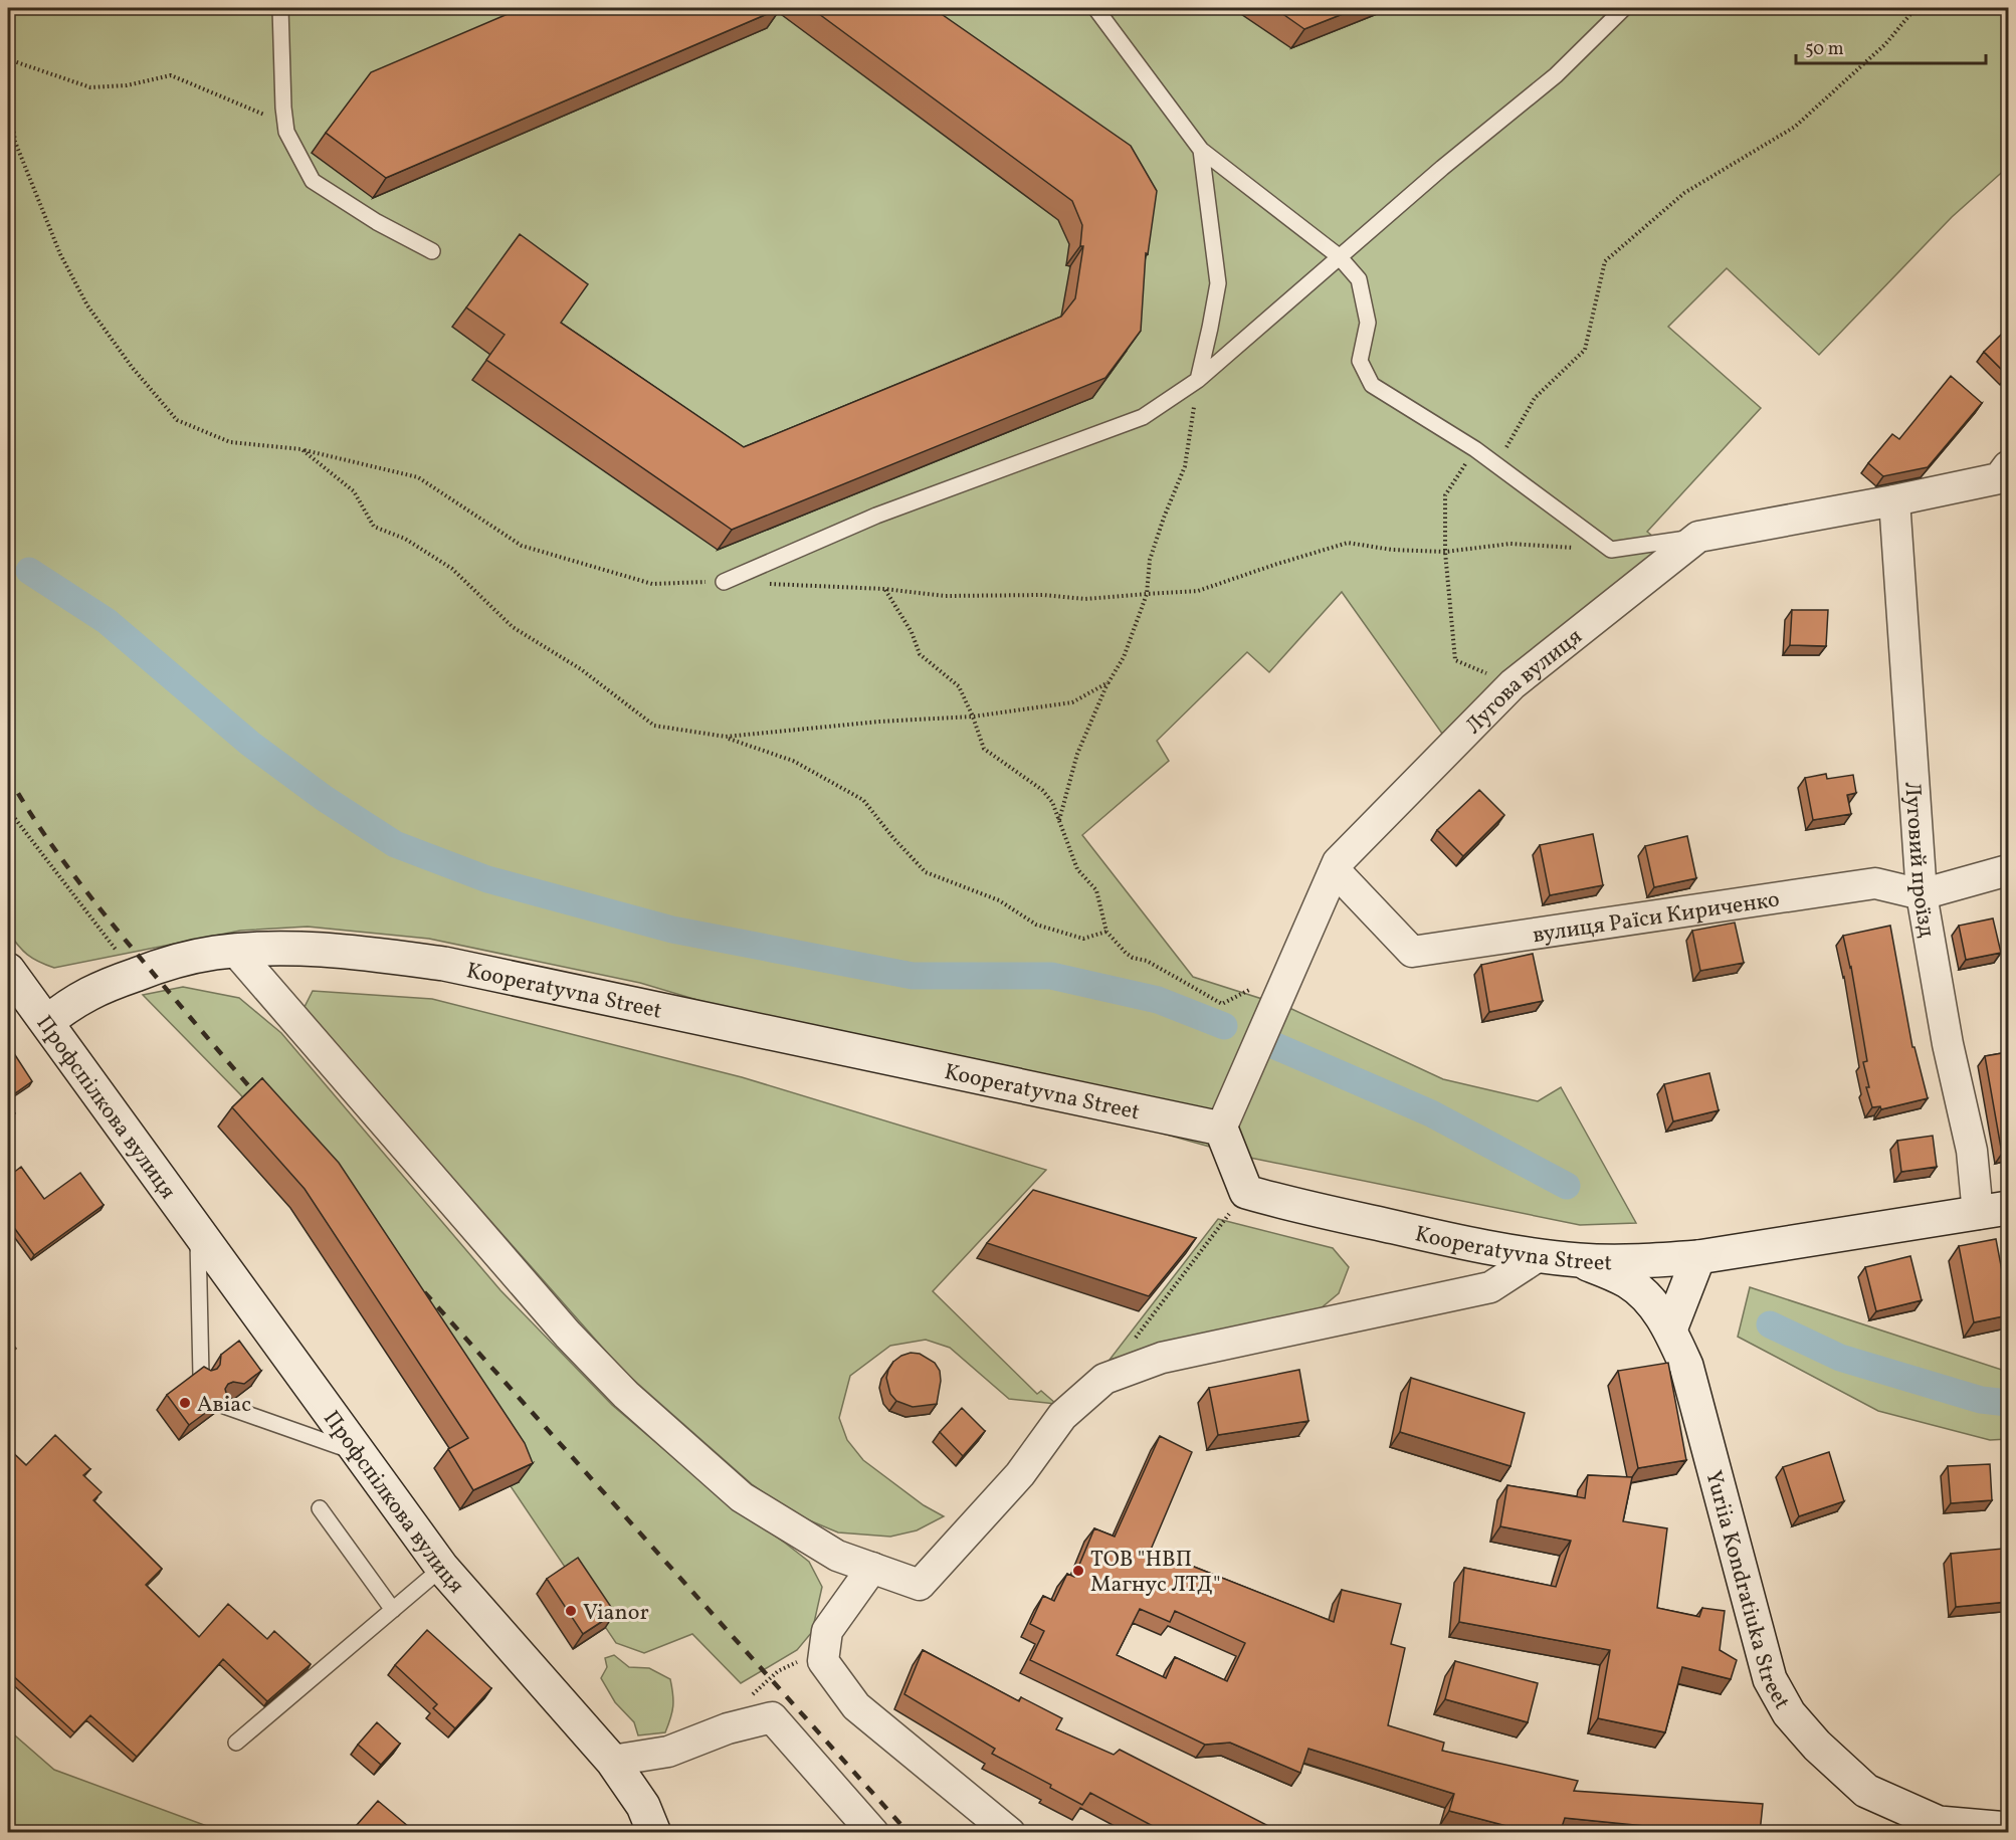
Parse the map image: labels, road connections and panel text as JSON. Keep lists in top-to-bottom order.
{
  "streets": {
    "street": [
      "Лугова вулиця",
      "Луговий проїзд",
      "вулиця Раїси Кириченко",
      "Kooperatyvna Street",
      "Профспілкова вулиця",
      "Yuriia Kondratiuka Street"
    ]
  },
  "crossings": [
    ["Лугова вулиця", "Луговий проїзд"],
    ["Лугова вулиця", "вулиця Раїси Кириченко"],
    ["Лугова вулиця", "Kooperatyvna Street"],
    ["Луговий проїзд", "вулиця Раїси Кириченко"],
    ["Луговий проїзд", "Kooperatyvna Street"],
    ["Kooperatyvna Street", "Профспілкова вулиця"],
    ["Kooperatyvna Street", "Yuriia Kondratiuka Street"]
  ],
  "places": ["Авіас", "ТОВ \"НВП Магнус ЛТД\"", "Vianor"],
  "scale_bar": "50 m"
}
